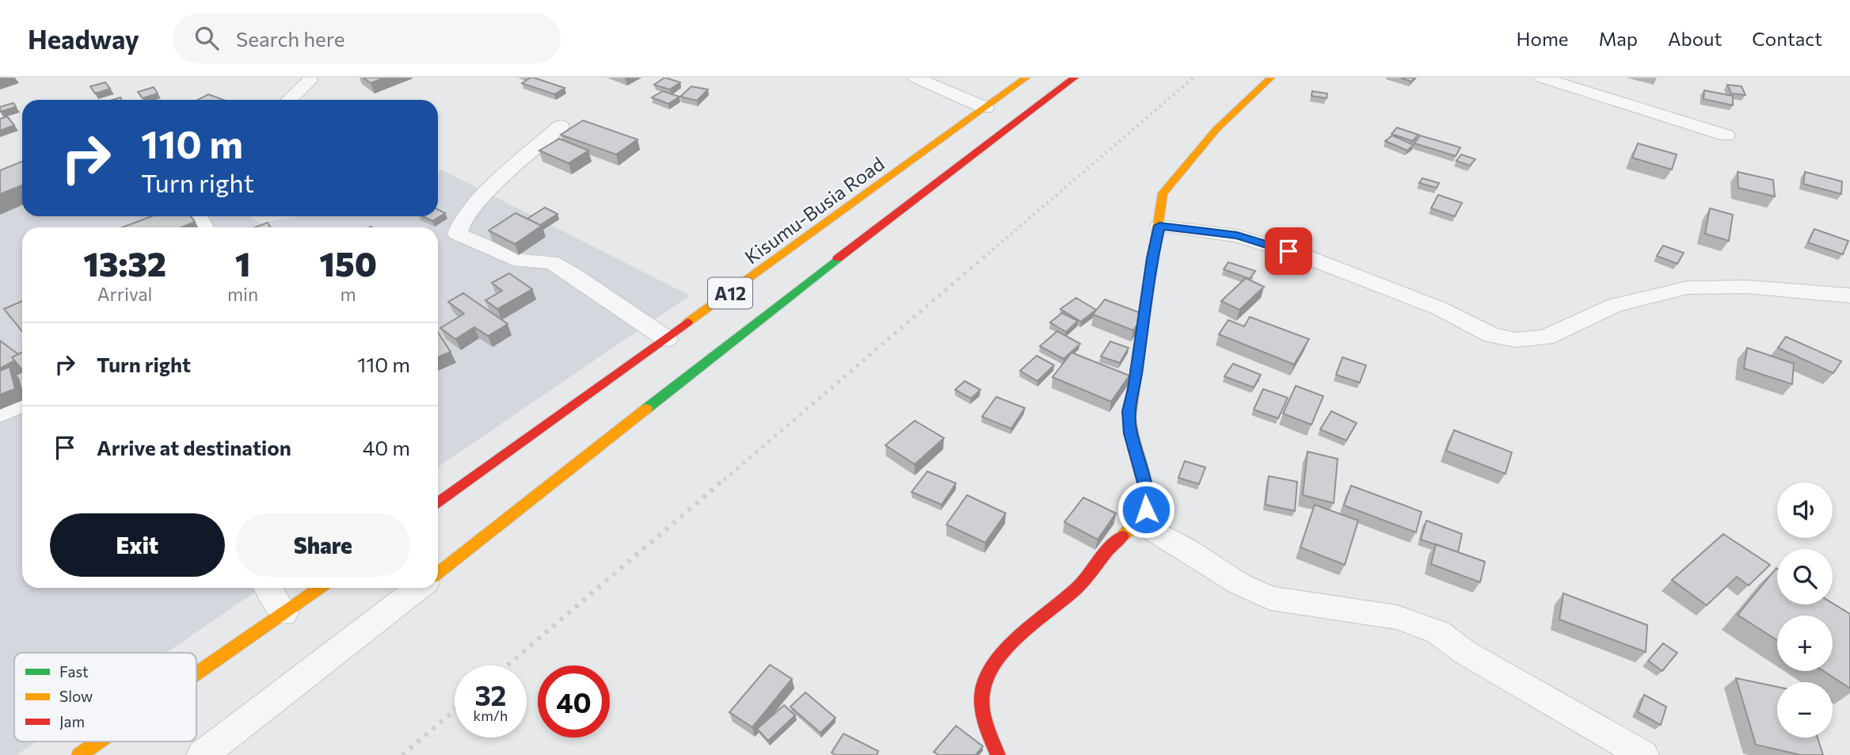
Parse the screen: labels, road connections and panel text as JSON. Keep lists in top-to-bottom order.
{
  "streets": {
    "main road": ["Kisumu-Busia Road", "A12"]
  },
  "legend": ["Fast", "Slow", "Jam"],
  "page": {
    "header": "Headway",
    "search": "Search here",
    "nav": [
      "Home",
      "Map",
      "About",
      "Contact"
    ],
    "turn": ["110 m", "Turn right"],
    "eta": [
      "13:32",
      "Arrival",
      "1",
      "min",
      "150",
      "m"
    ],
    "list": [
      {
        "name": "Turn right",
        "value": "110 m"
      },
      {
        "name": "Arrive at destination",
        "value": "40 m"
      }
    ],
    "map_buttons": ["+", "−"],
    "buttons": ["Exit", "Share"],
    "speed": "32 km/h",
    "limit": "40"
  }
}
